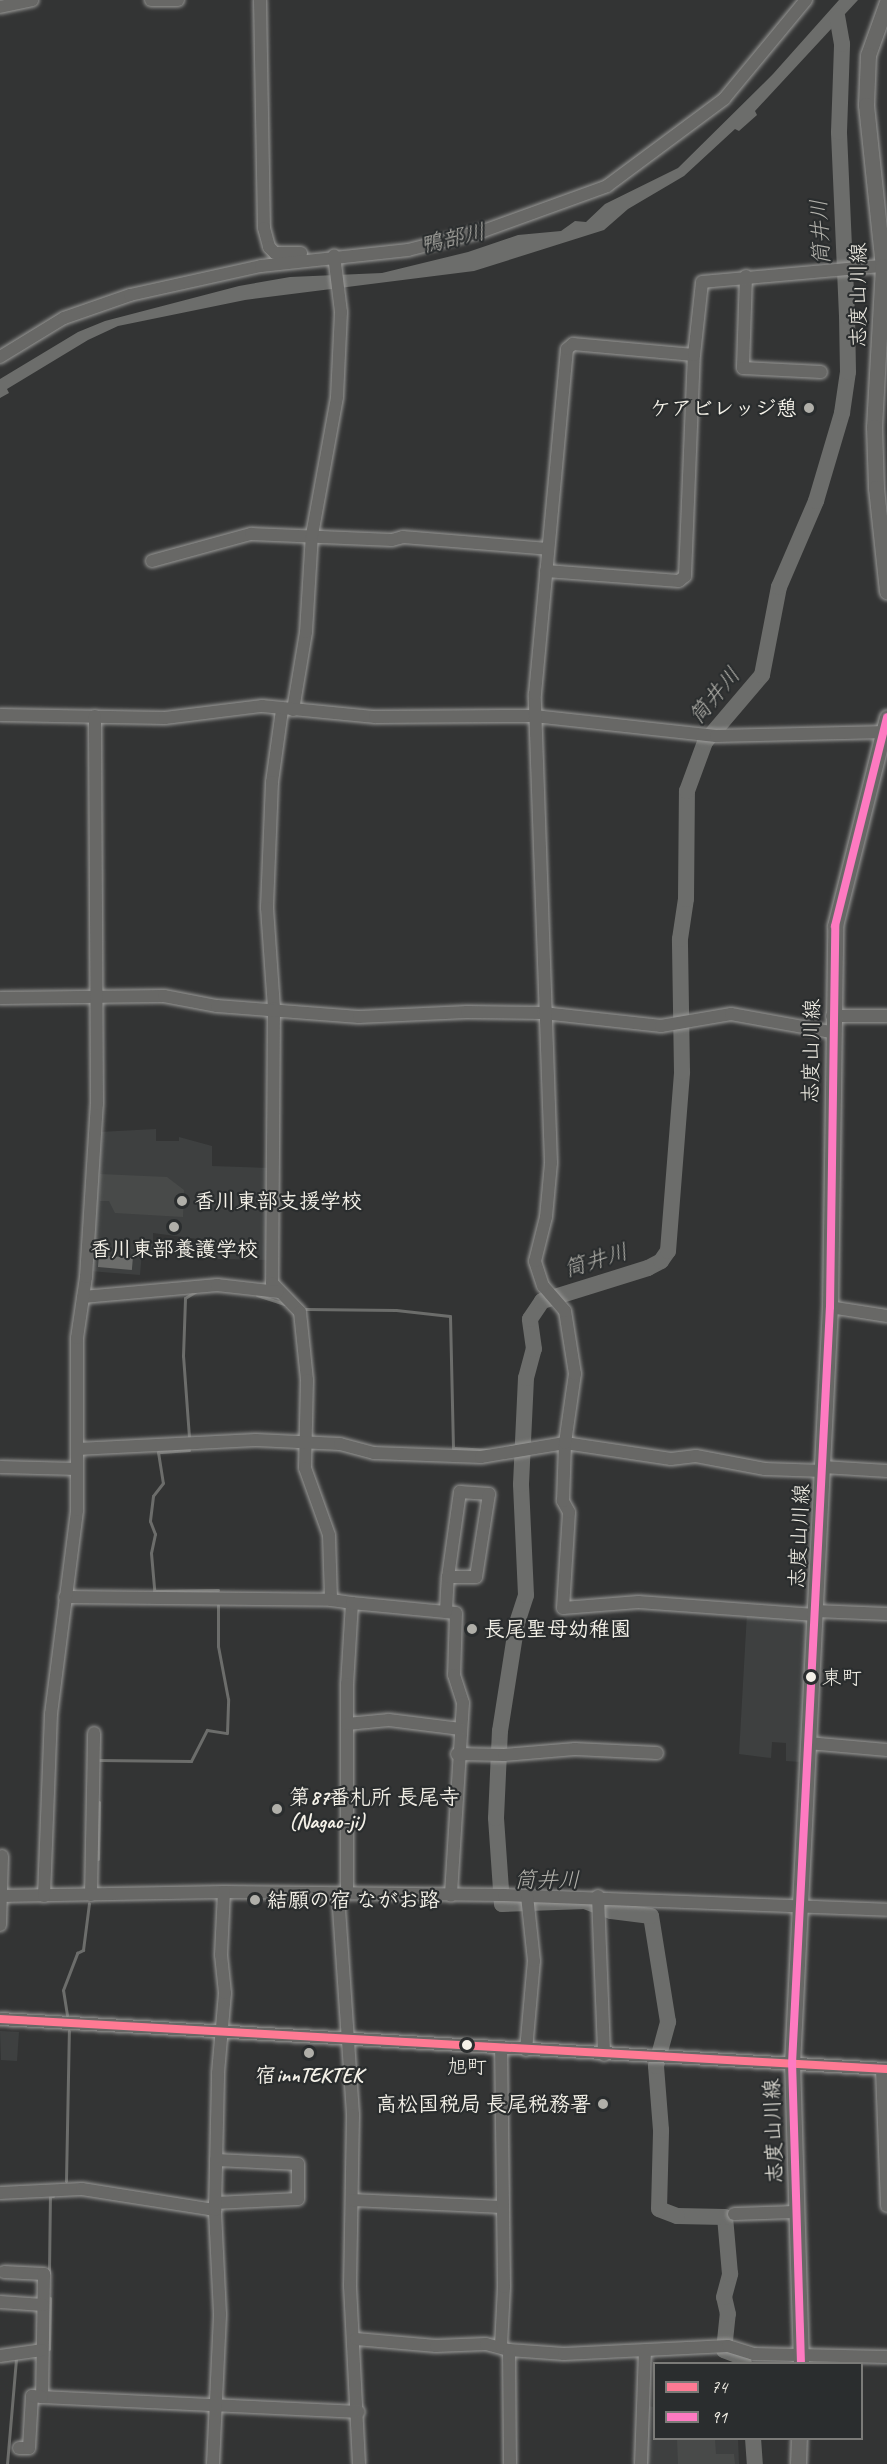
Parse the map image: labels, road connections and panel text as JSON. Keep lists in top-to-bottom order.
{
  "streets": {
    "main road": ["志度山川線"]
  },
  "water": ["筒井川", "鴨部川"],
  "places": [
    "ケアビレッジ憩",
    "香川東部支援学校",
    "香川東部養護学校",
    "長尾聖母幼稚園",
    "東町",
    "第87番札所 長尾寺 (Nagao-ji)",
    "結願の宿 ながお路",
    "旭町",
    "宿innTEKTEK",
    "高松国税局 長尾税務署"
  ],
  "lines": ["transit line 91", "transit line 74"],
  "legend": ["74", "91"]
}
